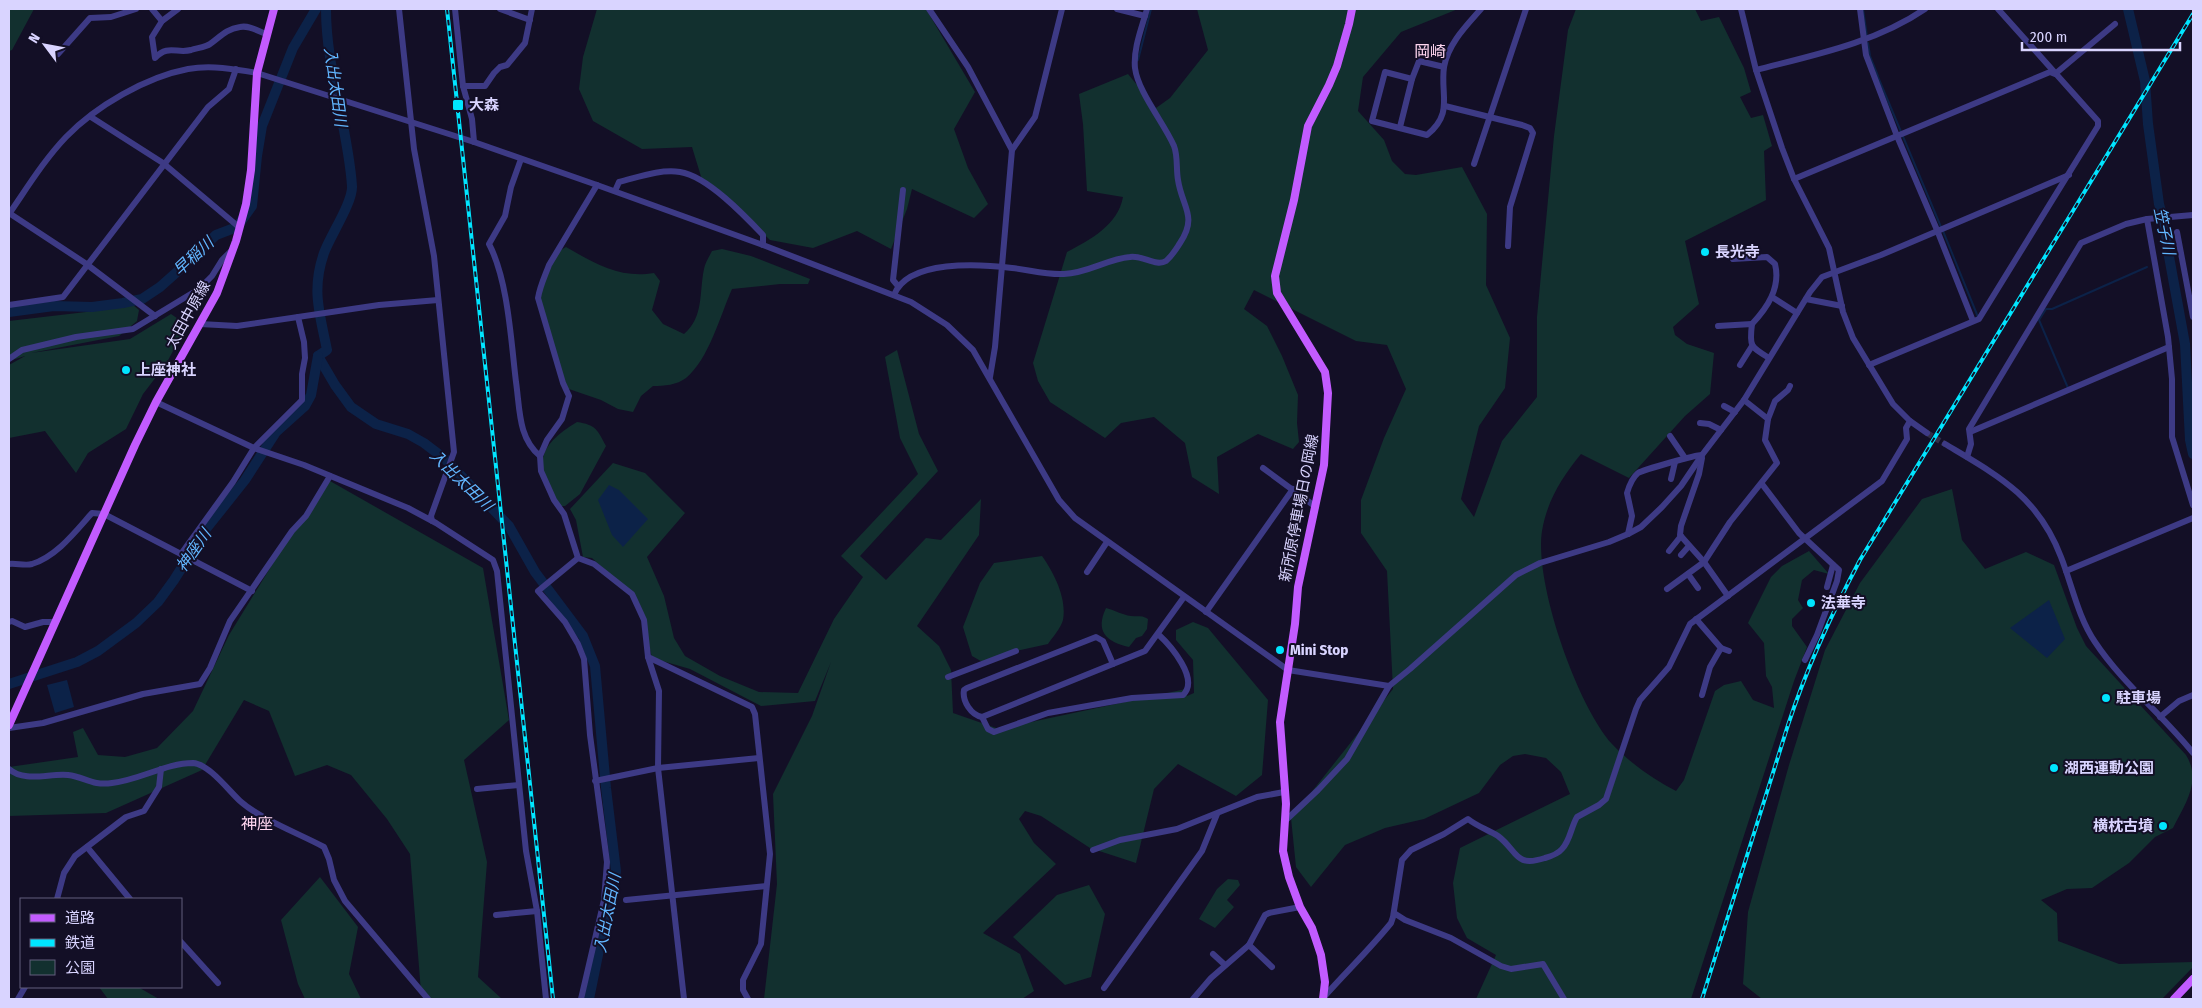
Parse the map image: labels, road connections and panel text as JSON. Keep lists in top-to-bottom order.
{
  "streets": {
    "main road": ["太田中原線", "新所原停車場日の岡線"]
  },
  "districts": ["岡崎", "神座"],
  "water": [
    "入出太田川",
    "笠子川",
    "早稲川",
    "神座川"
  ],
  "places": {
    "transit": ["大森"],
    "other": [
      "長光寺",
      "上座神社",
      "法華寺",
      "Mini Stop",
      "駐車場",
      "湖西運動公園",
      "横枕古墳"
    ]
  },
  "legend": ["道路", "鉄道", "公園"],
  "scale_bar": "200 m",
  "north": "top left"
}
